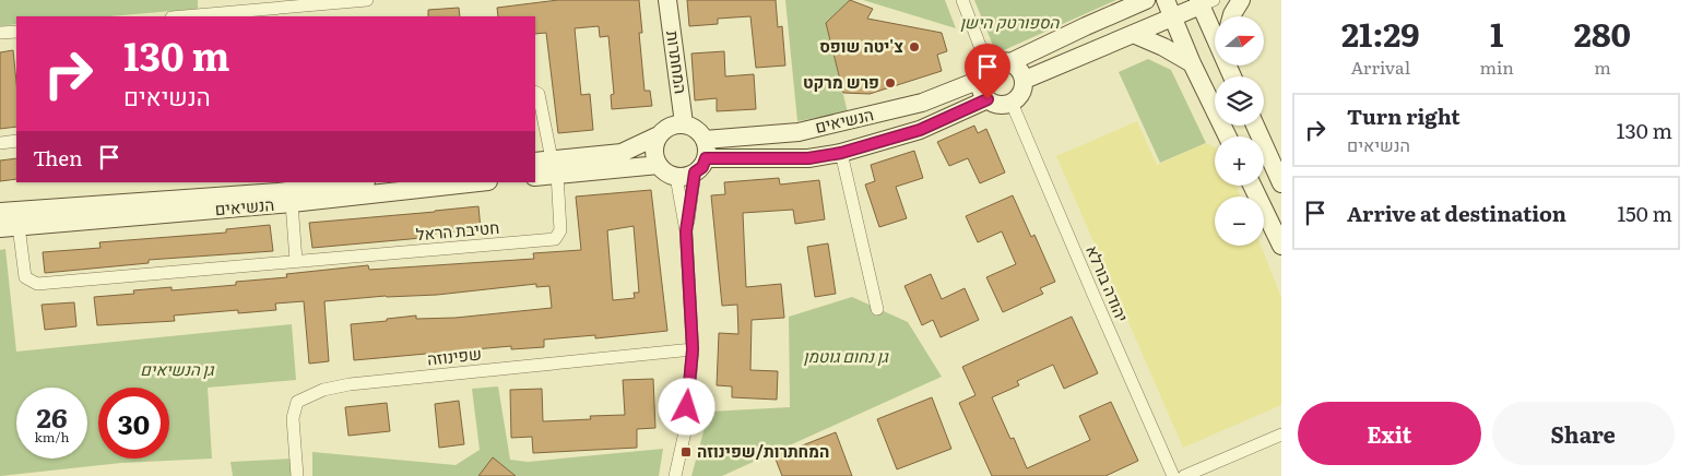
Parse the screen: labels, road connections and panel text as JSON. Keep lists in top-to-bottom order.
{
  "streets": {
    "street": [
      "המחתרות",
      "הנשיאים",
      "חטיבת הראל",
      "יהודה בורלא",
      "שפינוזה"
    ]
  },
  "crossings": [
    ["המחתרות", "הנשיאים"],
    ["הנשיאים", "חטיבת הראל"],
    ["הנשיאים", "יהודה בורלא"]
  ],
  "parks": ["הספורטק הישן", "גן נחום גוטמן", "גן הנשיאים"],
  "places": {
    "other": ["צ'יטה שופס", "פרש מרקט"],
    "transit": ["המחתרות/שפינוזה"]
  },
  "north": "right",
  "page": {
    "eta": [
      "21:29",
      "Arrival",
      "1",
      "min",
      "280",
      "m"
    ],
    "map_buttons": ["+", "−"],
    "turn": ["130 m", "הנשיאים"],
    "list": [
      {
        "name": "Turn right",
        "note": "הנשיאים",
        "value": "130 m"
      },
      {
        "name": "Arrive at destination",
        "value": "150 m"
      }
    ],
    "then": "Then",
    "speed": "26 km/h",
    "limit": "30",
    "buttons": ["Exit", "Share"]
  }
}
